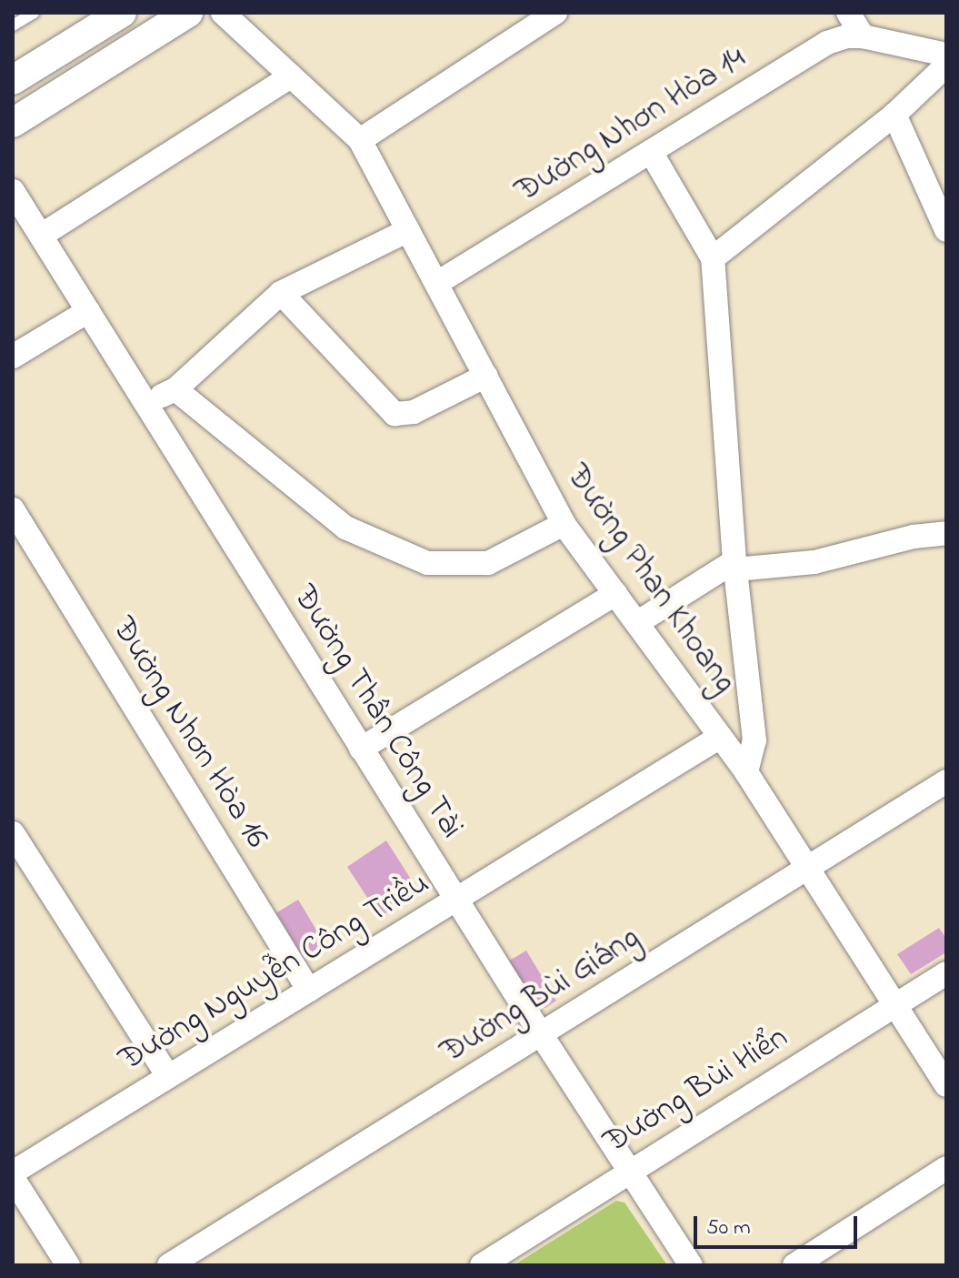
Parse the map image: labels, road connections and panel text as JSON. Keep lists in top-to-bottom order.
{
  "streets": {
    "street": [
      "Đường Nhơn Hòa 14",
      "Đường Phan Khoang",
      "Đường Thân Công Tài",
      "Đường Nhơn Hòa 16",
      "Đường Nguyễn Công Triều",
      "Đường Bùi Giáng",
      "Đường Bùi Hiển"
    ]
  },
  "crossings": [
    ["Đường Nhơn Hòa 14", "Đường Phan Khoang"],
    ["Đường Phan Khoang", "Đường Nguyễn Công Triều"],
    ["Đường Phan Khoang", "Đường Bùi Giáng"],
    ["Đường Phan Khoang", "Đường Bùi Hiển"],
    ["Đường Thân Công Tài", "Đường Nguyễn Công Triều"],
    ["Đường Thân Công Tài", "Đường Bùi Giáng"],
    ["Đường Thân Công Tài", "Đường Bùi Hiển"],
    ["Đường Nhơn Hòa 16", "Đường Nguyễn Công Triều"]
  ],
  "scale_bar": "50 m"
}
